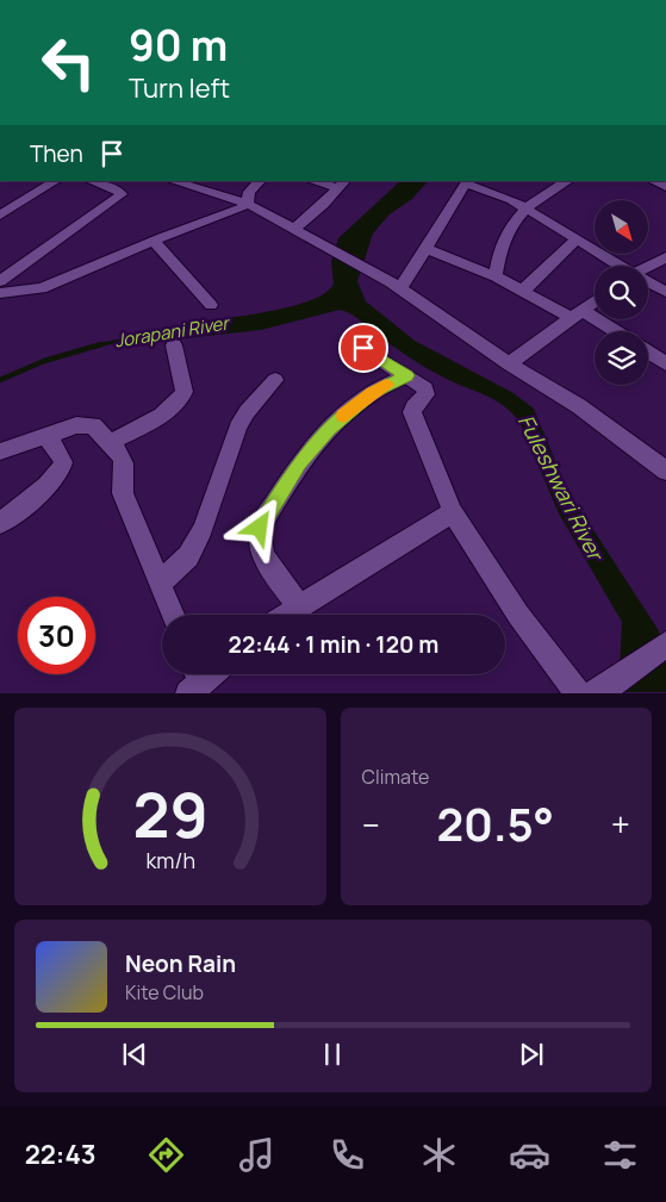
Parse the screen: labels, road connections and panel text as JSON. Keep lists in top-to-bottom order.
{
  "water": ["Jorapani River", "Fuleshwari River"],
  "north": "bottom right",
  "page": {
    "turn": ["90 m", "Turn left"],
    "then": "Then",
    "limit": "30",
    "trip": "22:44 · 1 min · 120 m",
    "tile": "Climate",
    "heat": ["−", "20.5°", "+"],
    "song": ["Neon Rain", "Kite Club"],
    "tabs": "22:43",
    "gauge": ["29", "km/h"]
  }
}
